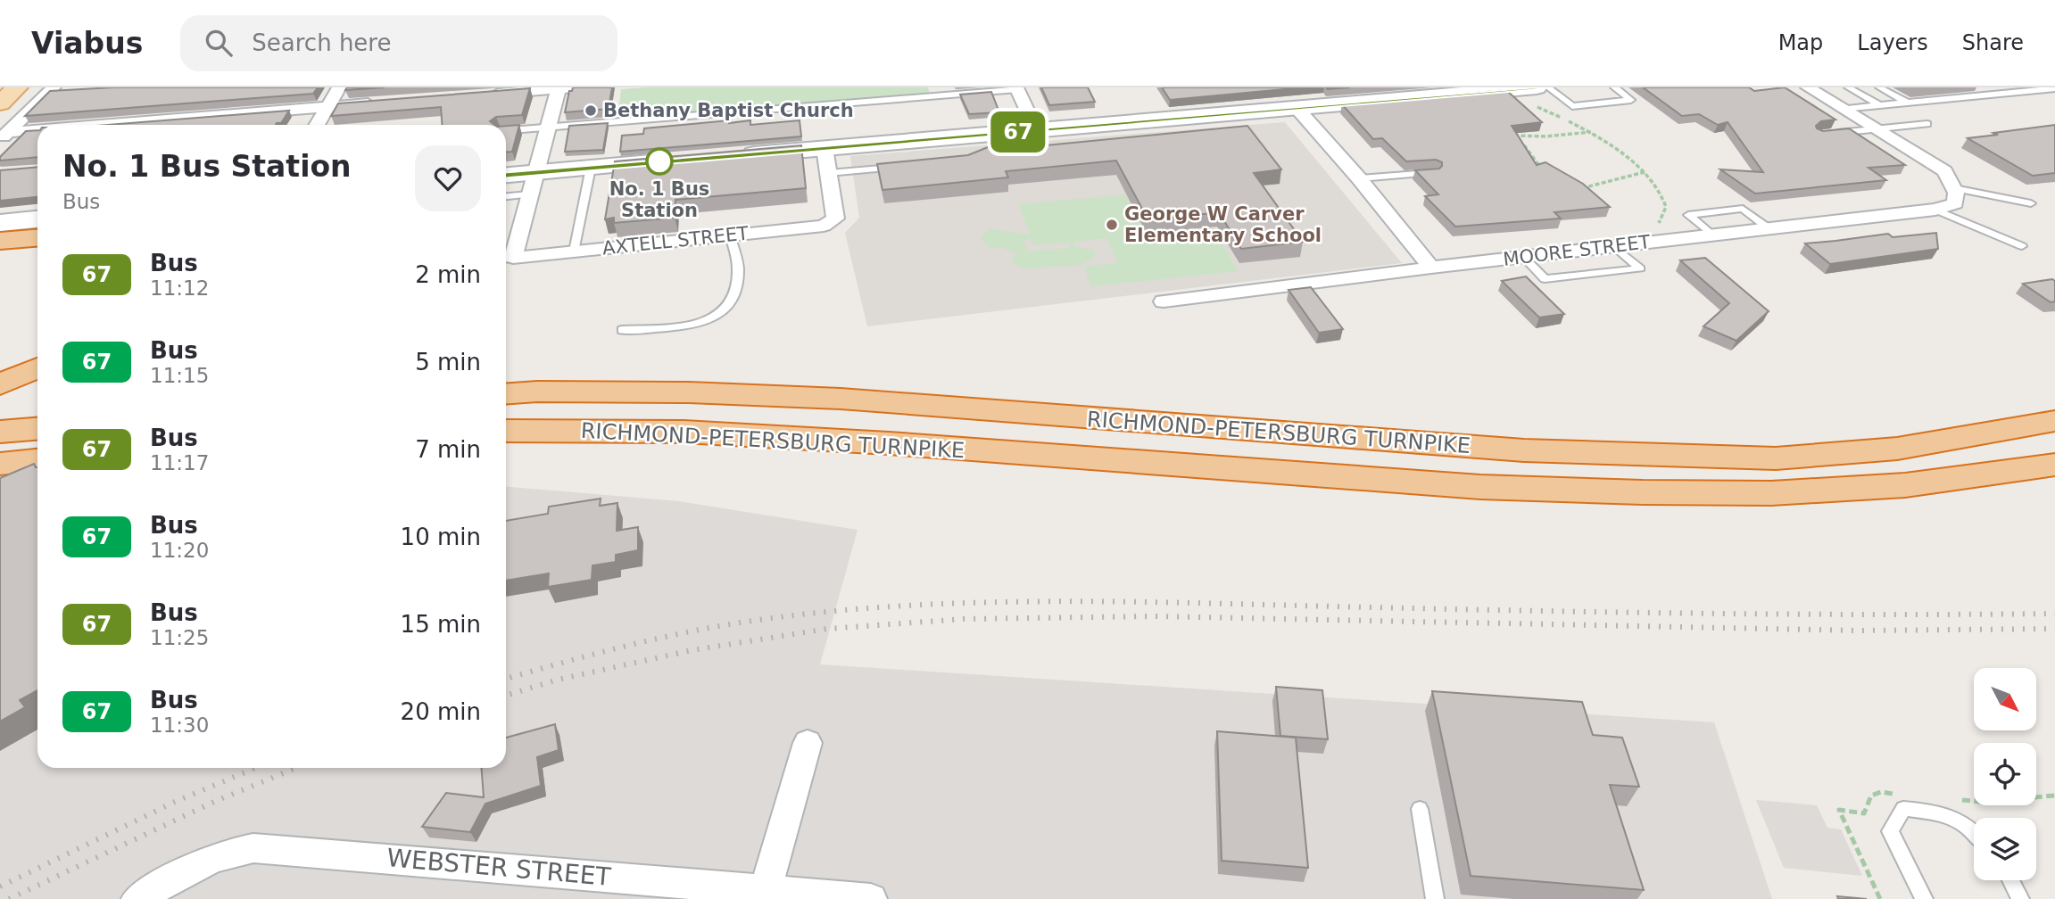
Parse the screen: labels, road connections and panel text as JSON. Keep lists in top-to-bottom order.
{
  "streets": {
    "highway": ["RICHMOND-PETERSBURG TURNPIKE"],
    "street": ["AXTELL STREET", "MOORE STREET", "WEBSTER STREET"]
  },
  "places": ["Bethany Baptist Church", "No. 1 Bus Station", "George W Carver Elementary School"],
  "lines": ["bus line 67"],
  "north": "bottom right",
  "page": {
    "header": "Viabus",
    "search": "Search here",
    "nav": ["Map", "Layers", "Share"],
    "on_map": "67",
    "heading": ["No. 1 Bus Station", "Bus"],
    "list": [
      {
        "mark": "67",
        "name": "Bus",
        "note": "11:12",
        "value": "2 min"
      },
      {
        "mark": "67",
        "name": "Bus",
        "note": "11:15",
        "value": "5 min"
      },
      {
        "mark": "67",
        "name": "Bus",
        "note": "11:17",
        "value": "7 min"
      },
      {
        "mark": "67",
        "name": "Bus",
        "note": "11:20",
        "value": "10 min"
      },
      {
        "mark": "67",
        "name": "Bus",
        "note": "11:25",
        "value": "15 min"
      },
      {
        "mark": "67",
        "name": "Bus",
        "note": "11:30",
        "value": "20 min"
      }
    ]
  }
}
